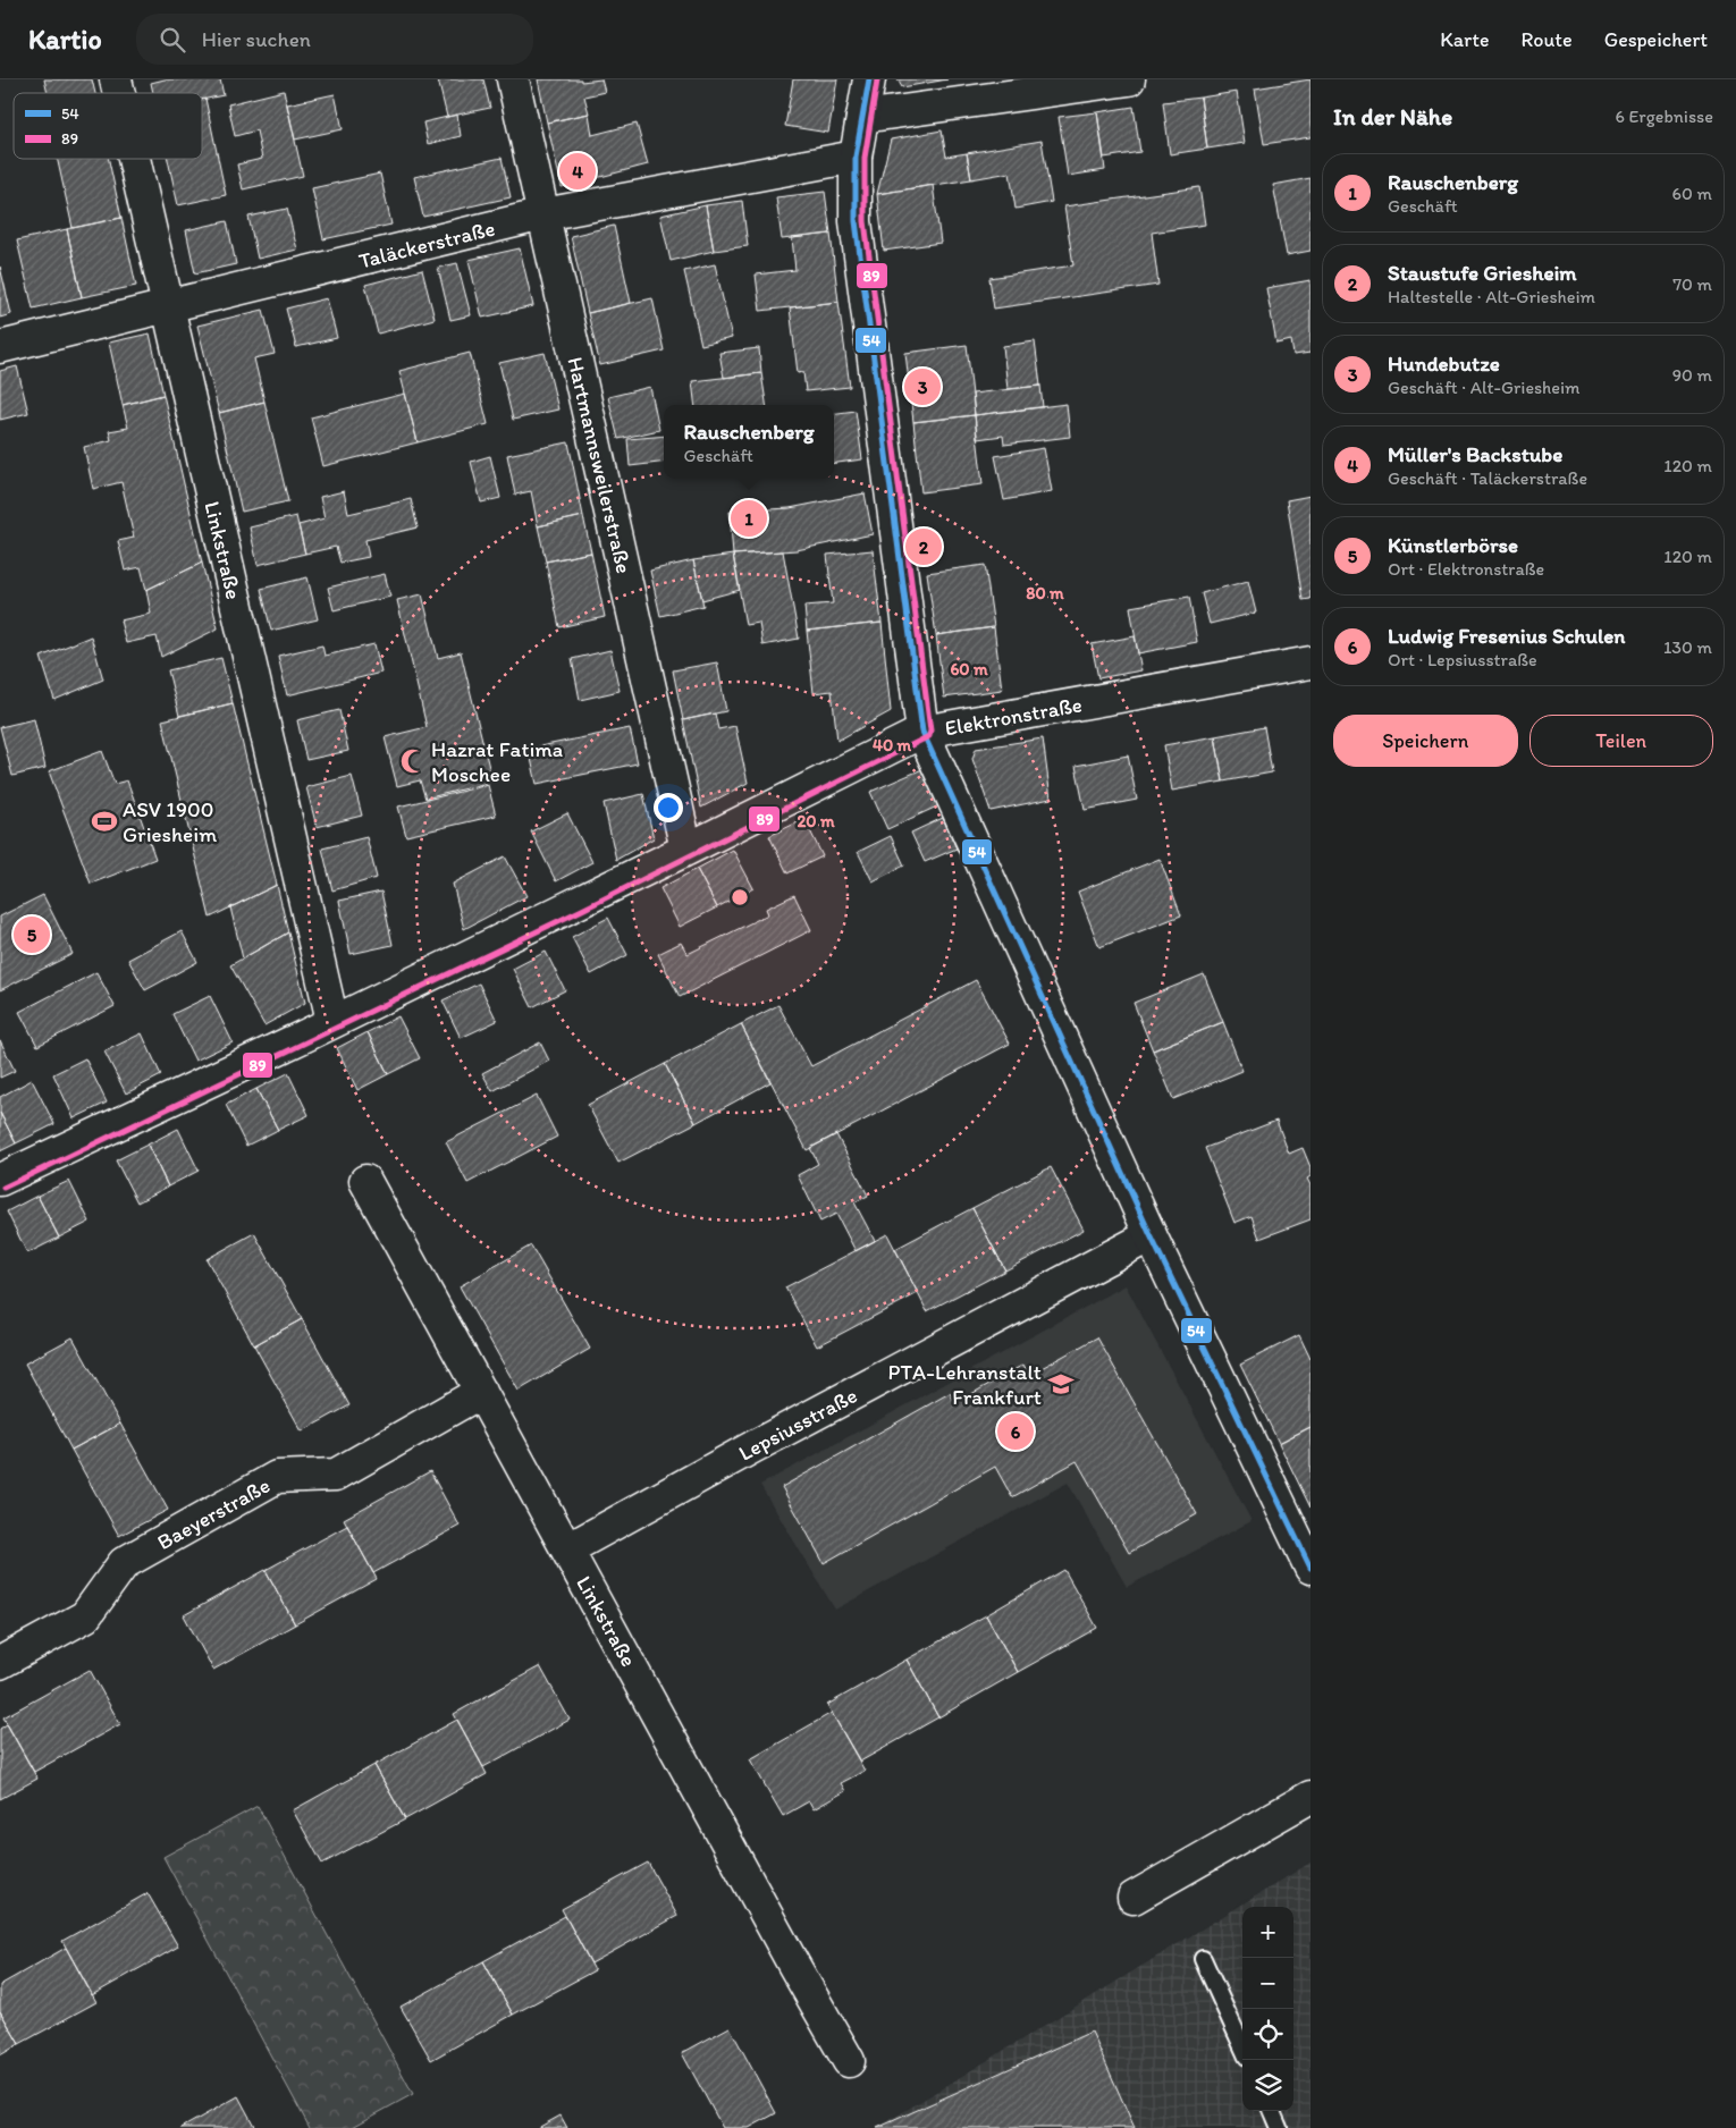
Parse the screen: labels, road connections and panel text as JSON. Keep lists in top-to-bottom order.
{
  "streets": {
    "street": [
      "Taläckerstraße",
      "Hartmannsweilerstraße",
      "Linkstraße",
      "Elektronstraße",
      "Lepsiusstraße",
      "Baeyerstraße"
    ]
  },
  "crossings": [
    ["Taläckerstraße", "Hartmannsweilerstraße"],
    ["Taläckerstraße", "Linkstraße"],
    ["Hartmannsweilerstraße", "Elektronstraße"],
    ["Linkstraße", "Elektronstraße"],
    ["Linkstraße", "Lepsiusstraße"],
    ["Linkstraße", "Baeyerstraße"]
  ],
  "places": {
    "mosque": ["Hazrat Fatima Moschee"],
    "sports": ["ASV 1900 Griesheim"],
    "school or university": ["PTA-Lehranstalt Frankfurt"]
  },
  "lines": ["transit line 54", "transit line 89"],
  "legend": ["54", "89"],
  "page": {
    "header": "Kartio",
    "search": "Hier suchen",
    "nav": ["Karte", "Route", "Gespeichert"],
    "heading": ["In der Nähe", "6 Ergebnisse"],
    "pins": [
      "4",
      "3",
      "1",
      "2",
      "5",
      "6"
    ],
    "list": [
      {
        "mark": "1",
        "name": "Rauschenberg",
        "note": "Geschäft",
        "value": "60 m"
      },
      {
        "mark": "2",
        "name": "Staustufe Griesheim",
        "note": "Haltestelle · Alt-Griesheim",
        "value": "70 m"
      },
      {
        "mark": "3",
        "name": "Hundebutze",
        "note": "Geschäft · Alt-Griesheim",
        "value": "90 m"
      },
      {
        "mark": "4",
        "name": "Müller's Backstube",
        "note": "Geschäft · Taläckerstraße",
        "value": "120 m"
      },
      {
        "mark": "5",
        "name": "Künstlerbörse",
        "note": "Ort · Elektronstraße",
        "value": "120 m"
      },
      {
        "mark": "6",
        "name": "Ludwig Fresenius Schulen",
        "note": "Ort · Lepsiusstraße",
        "value": "130 m"
      }
    ],
    "popup": ["Rauschenberg", "Geschäft"],
    "buttons": ["Speichern", "Teilen"],
    "map_buttons": ["+", "−"]
  },
  "rings": [
    "80 m",
    "60 m",
    "40 m",
    "20 m"
  ]
}
